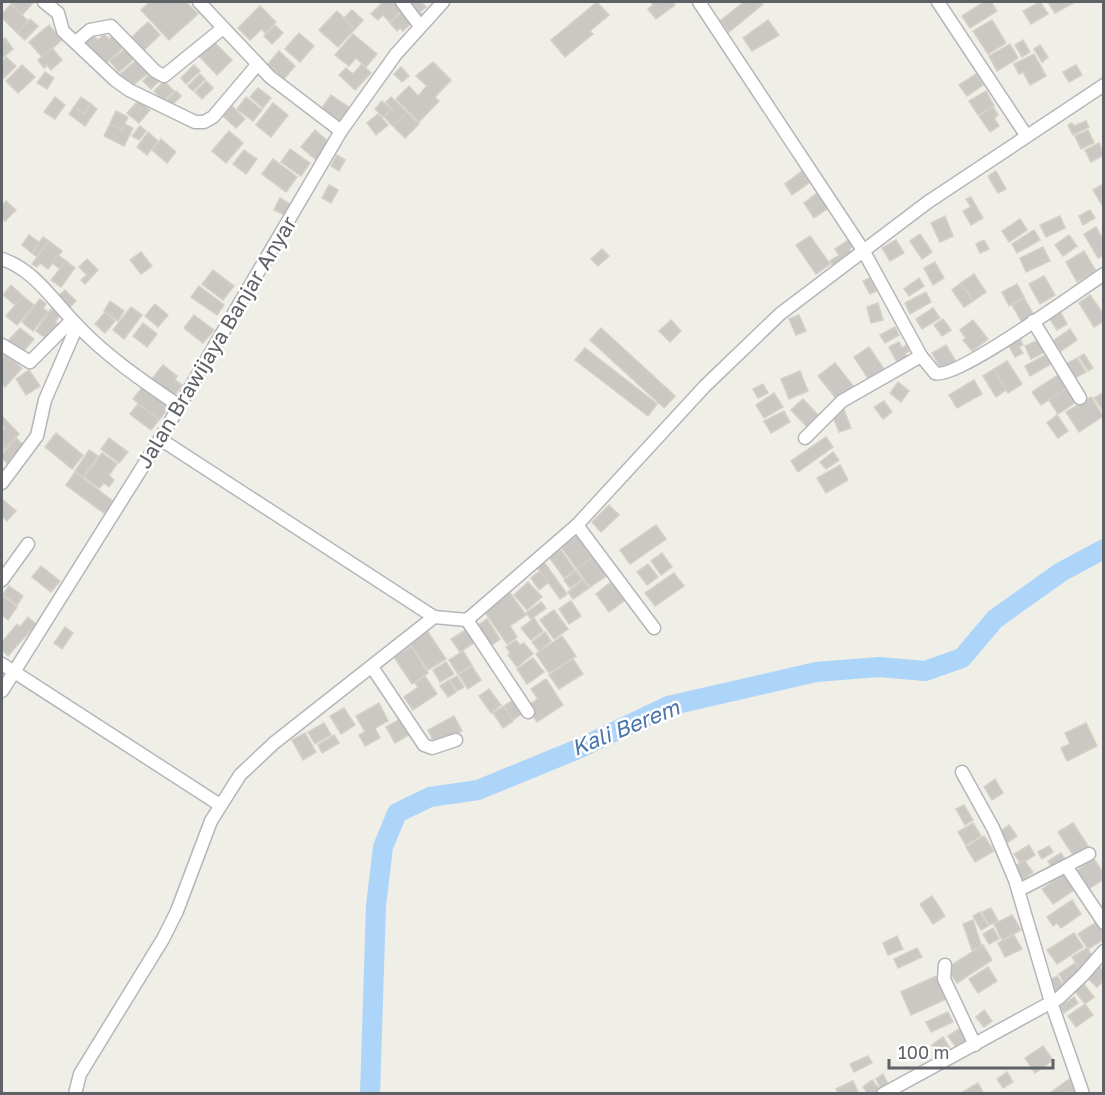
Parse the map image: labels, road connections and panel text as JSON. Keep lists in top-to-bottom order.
{
  "streets": {
    "street": ["Jalan Brawijaya Banjar Anyar"]
  },
  "water": ["Kali Berem"],
  "scale_bar": "100 m"
}
